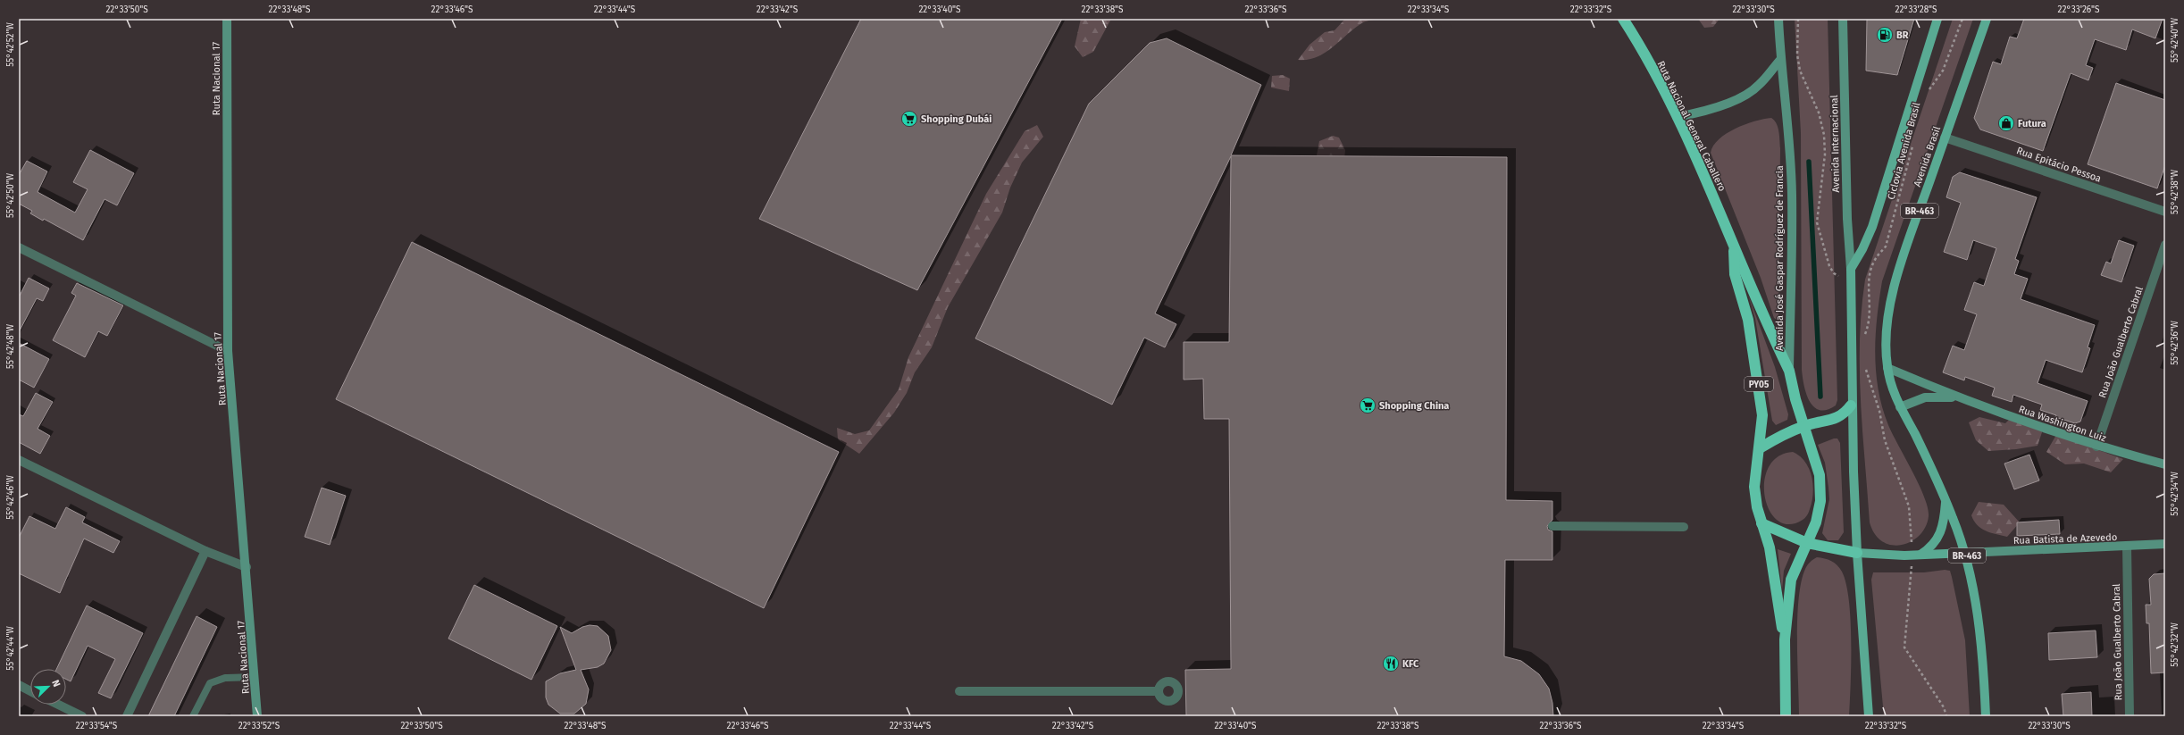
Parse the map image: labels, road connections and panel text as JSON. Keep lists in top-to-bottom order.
{
  "streets": {
    "highway": ["Ruta Nacional General Caballero", "PY05"],
    "main road": ["Avenida Brasil", "BR-463"],
    "street": [
      "Ruta Nacional 17",
      "Avenida Internacional",
      "Rua Epitácio Pessoa",
      "Avenida José Gaspar Rodríguez de Francia",
      "Rua João Gualberto Cabral",
      "Rua Washington Luiz",
      "Rua Batista de Azevedo"
    ],
    "path": ["Ciclovia Avenida Brasil"]
  },
  "crossings": [
    ["Ruta Nacional General Caballero", "Avenida José Gaspar Rodríguez de Francia"],
    ["Avenida Brasil", "Rua Epitácio Pessoa"],
    ["Avenida Brasil", "BR-463"],
    ["Avenida Brasil", "Rua Washington Luiz"],
    ["BR-463", "Rua Washington Luiz"],
    ["BR-463", "Rua Batista de Azevedo"],
    ["Rua João Gualberto Cabral", "Rua Washington Luiz"],
    ["Rua João Gualberto Cabral", "Rua Batista de Azevedo"]
  ],
  "places": {
    "fuel station": ["BR"],
    "supermarket": ["Shopping Dubái", "Shopping China"],
    "shop": ["Futura"],
    "restaurant": ["KFC"]
  },
  "north": "top right",
  "coordinates": [
    "22°33'50\"S",
    "22°33'48\"S",
    "22°33'46\"S",
    "22°33'44\"S",
    "22°33'42\"S",
    "22°33'40\"S",
    "22°33'38\"S",
    "22°33'36\"S",
    "22°33'34\"S",
    "22°33'32\"S",
    "22°33'30\"S",
    "22°33'28\"S",
    "22°33'26\"S",
    "55°42'40\"W",
    "55°42'52\"W",
    "55°42'38\"W",
    "55°42'50\"W",
    "55°42'36\"W",
    "55°42'48\"W",
    "55°42'34\"W",
    "55°42'46\"W",
    "55°42'32\"W",
    "55°42'44\"W",
    "22°33'54\"S",
    "22°33'52\"S"
  ]
}
